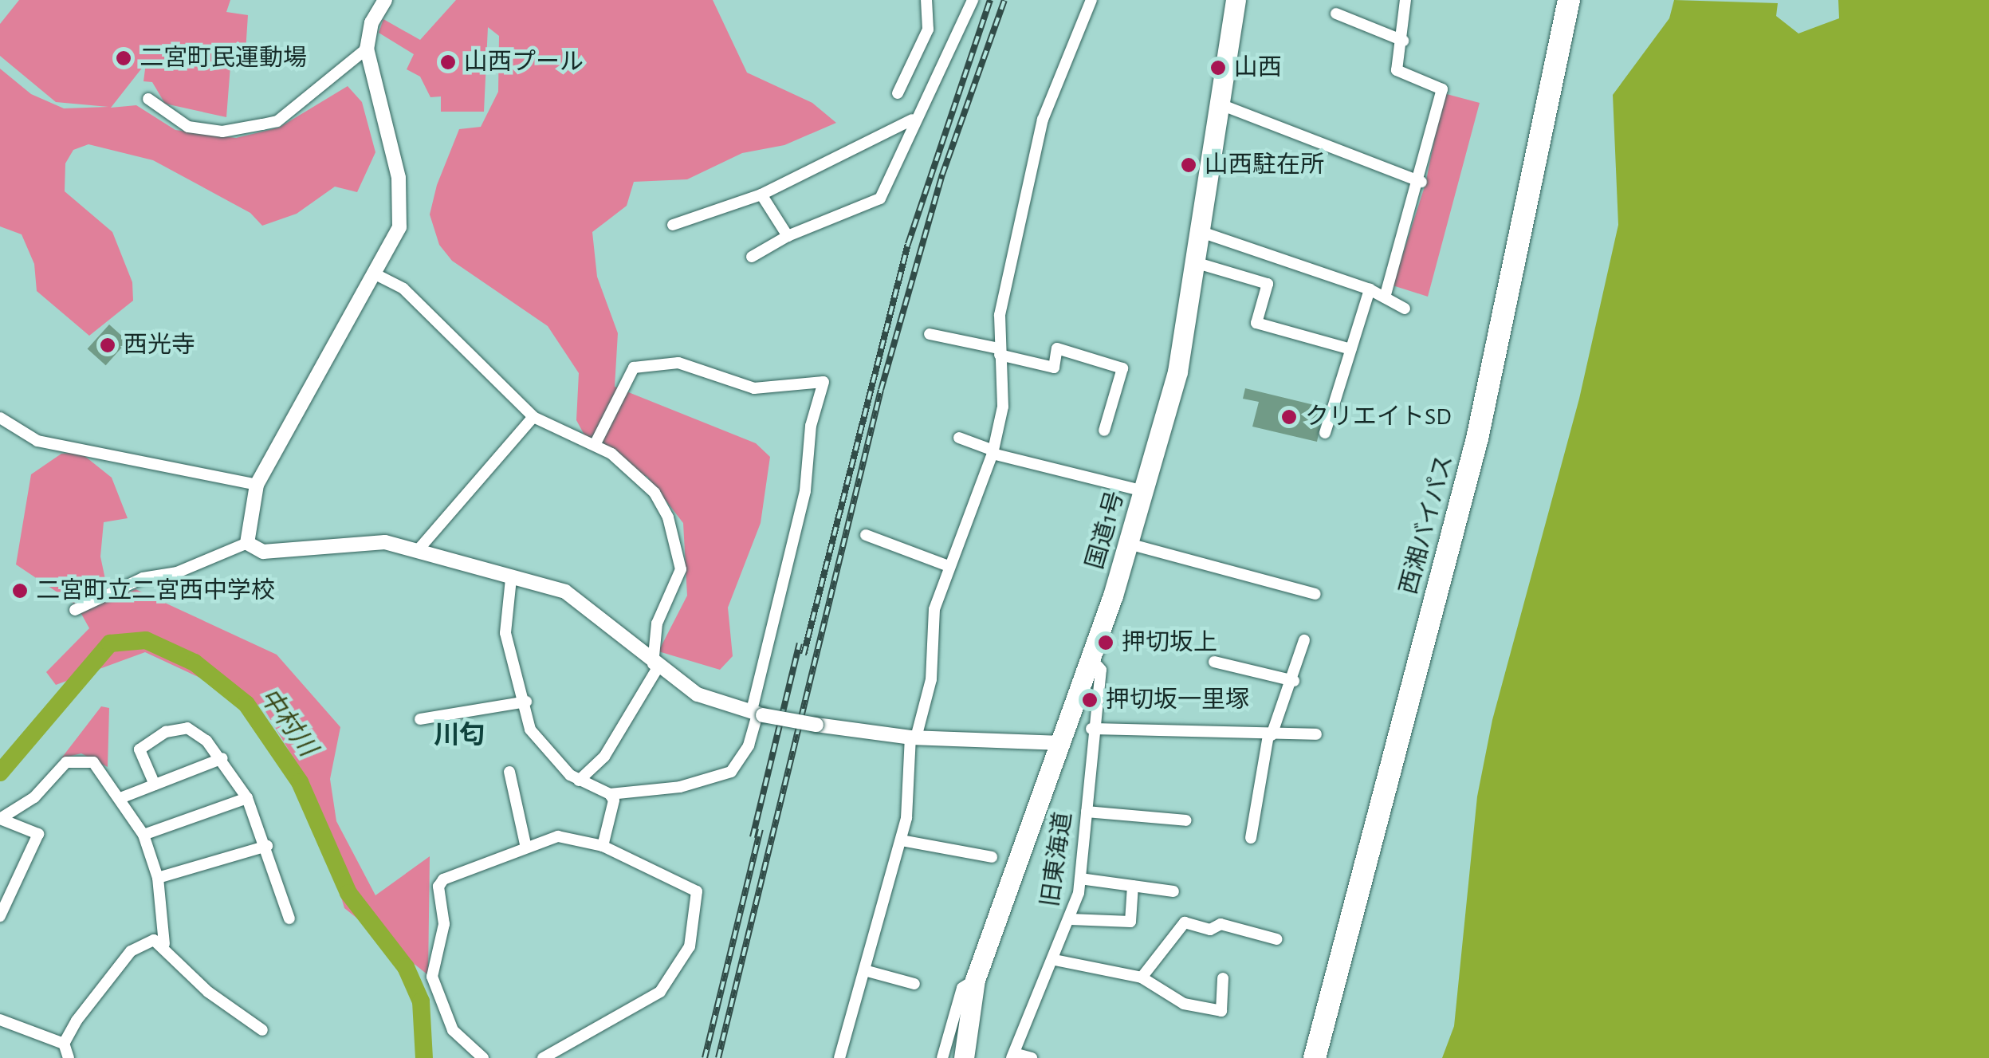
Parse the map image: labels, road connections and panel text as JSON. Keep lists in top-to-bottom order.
{
  "streets": {
    "highway": ["西湘バイパス", "国道1号"],
    "street": ["旧東海道"]
  },
  "crossings": [
    ["国道1号", "旧東海道"]
  ],
  "districts": ["川匂"],
  "water": ["中村川"],
  "places": [
    "二宮町民運動場",
    "山西プール",
    "山西",
    "山西駐在所",
    "西光寺",
    "クリエイトSD",
    "二宮町立二宮西中学校",
    "押切坂上",
    "押切坂一里塚"
  ]
}
